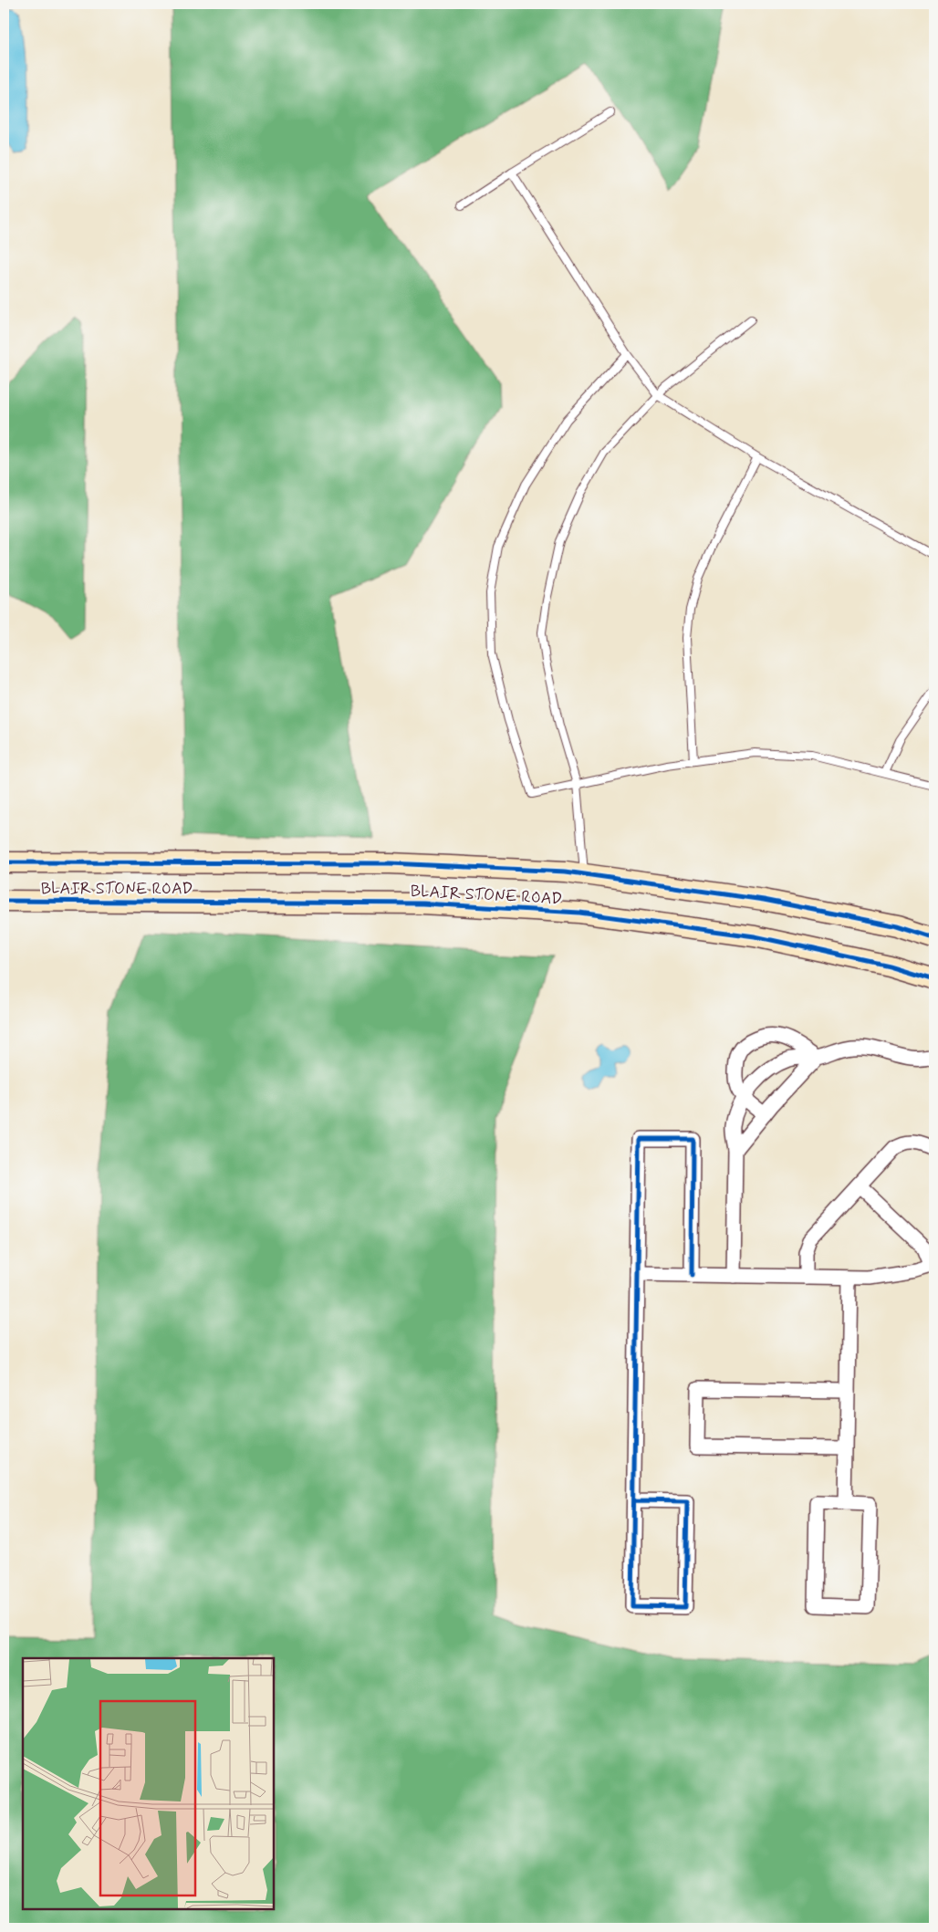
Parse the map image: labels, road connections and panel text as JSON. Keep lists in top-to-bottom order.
{
  "streets": {
    "main road": ["BLAIR STONE ROAD"]
  }
}
